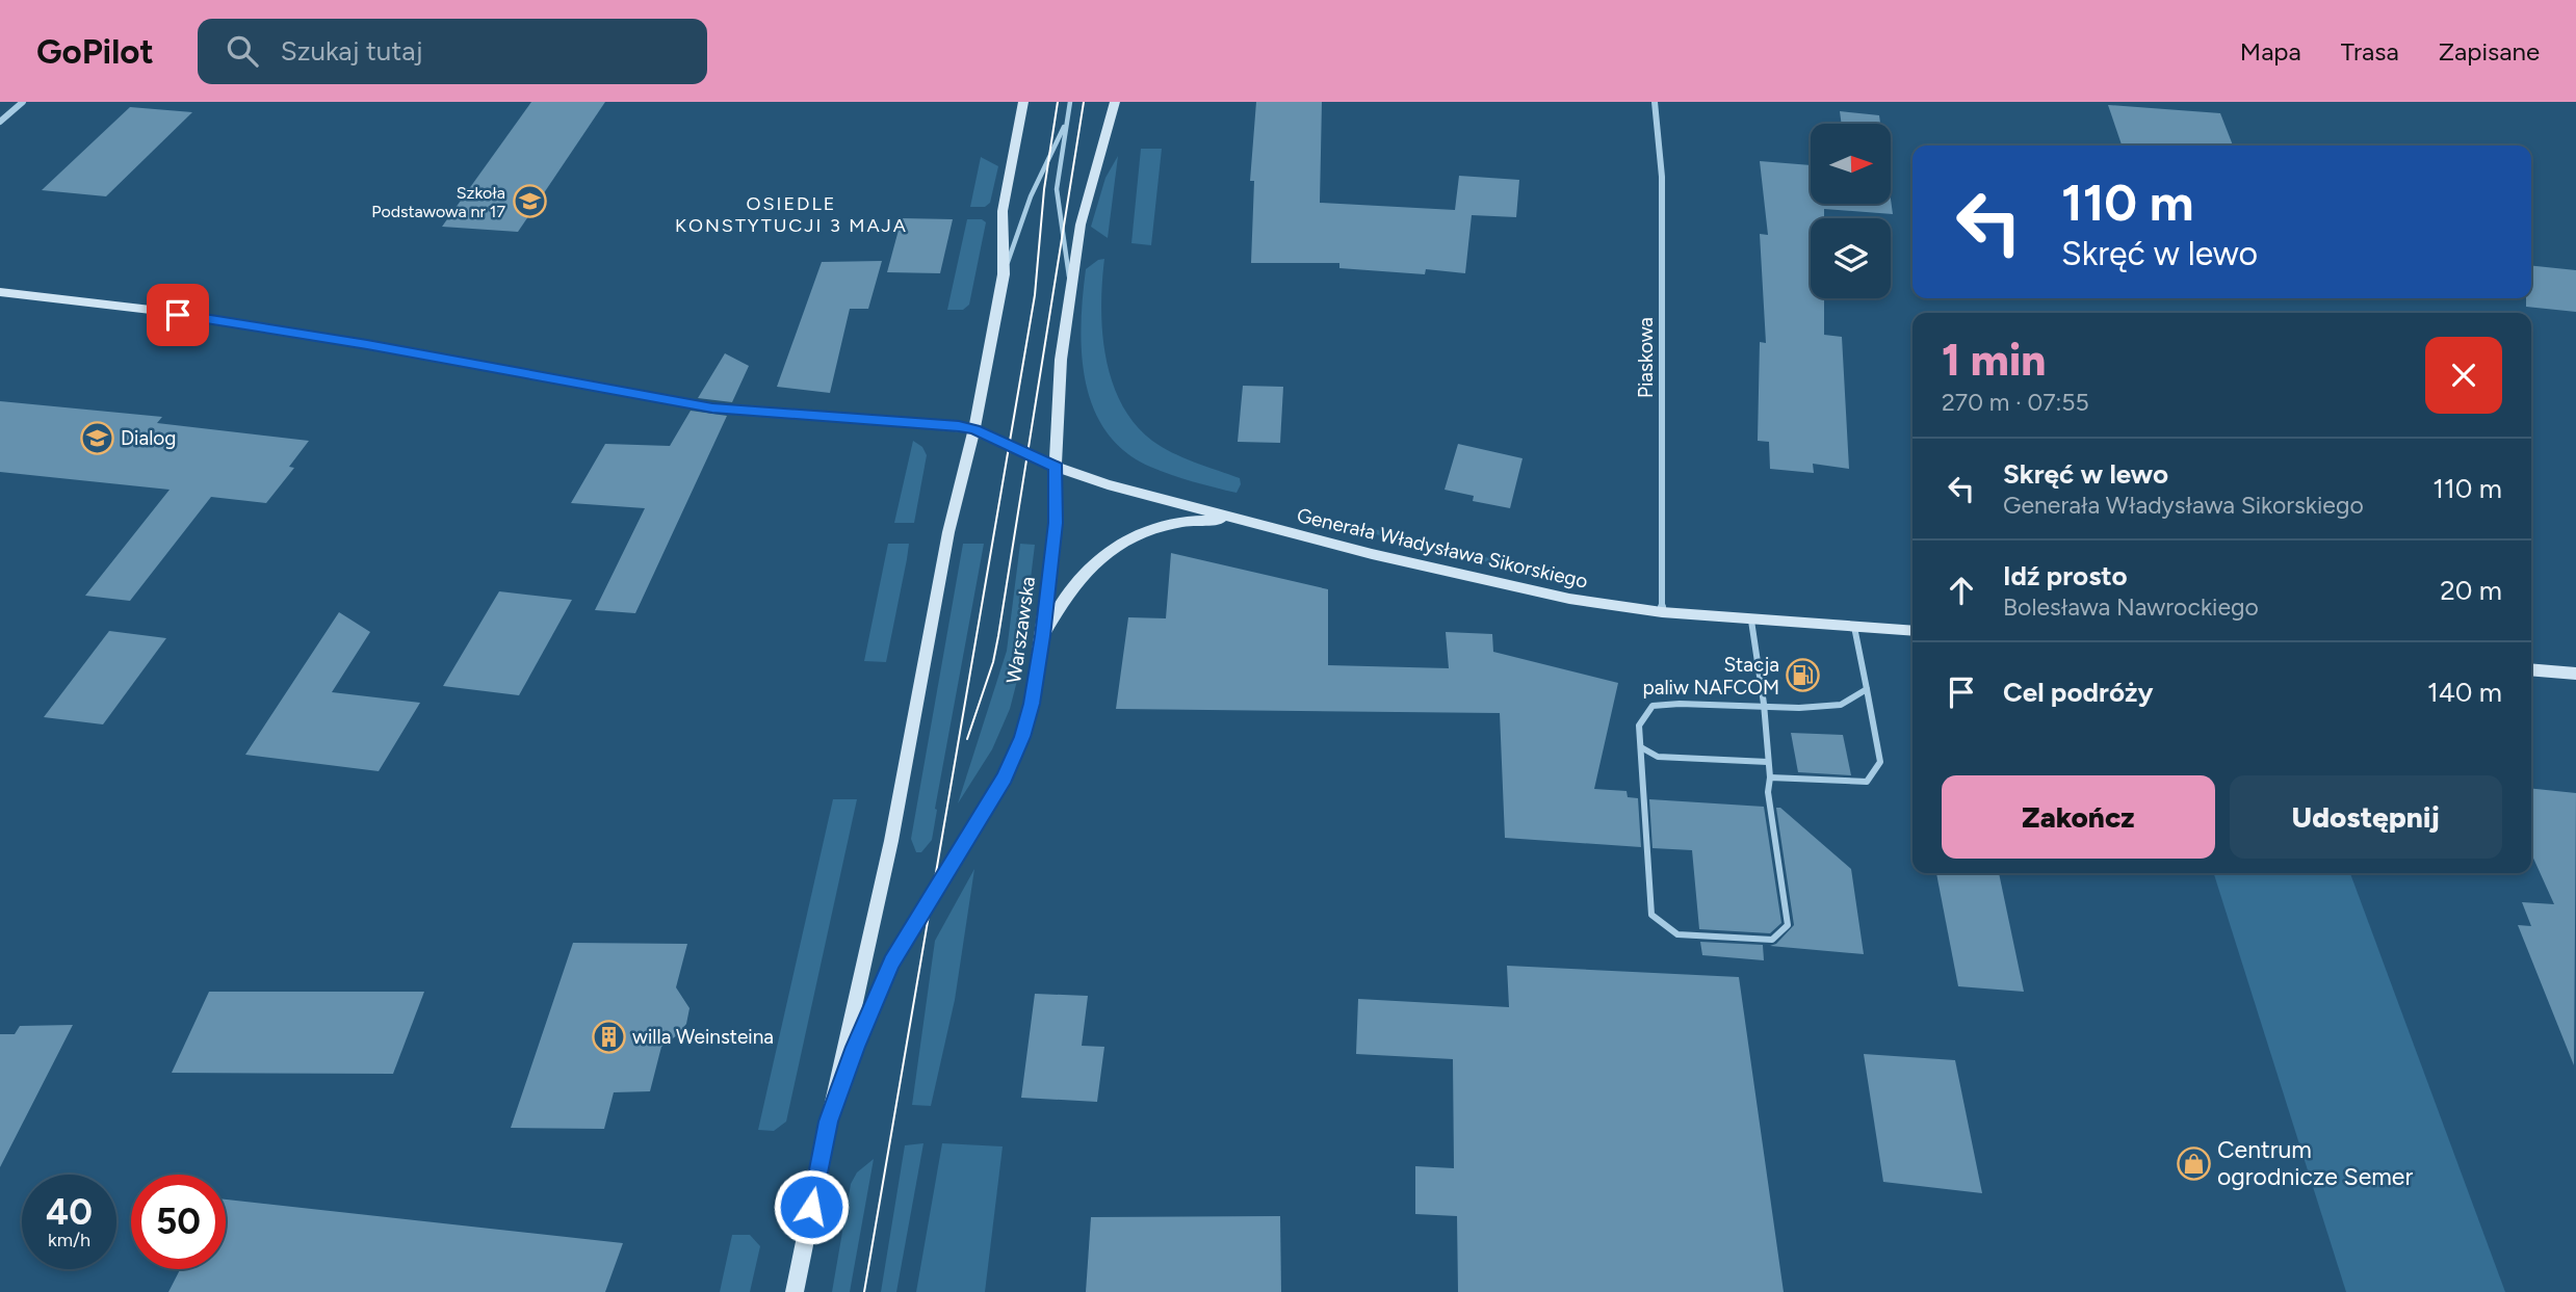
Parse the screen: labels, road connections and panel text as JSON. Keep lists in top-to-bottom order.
{
  "streets": {
    "main road": ["Generała Władysława Sikorskiego", "Warszawska"],
    "street": ["Piaskowa"]
  },
  "crossings": [
    ["Piaskowa", "Generała Władysława Sikorskiego"],
    ["Generała Władysława Sikorskiego", "Warszawska"]
  ],
  "districts": ["OSIEDLE KONSTYTUCJI 3 MAJA"],
  "places": {
    "school or university": ["Szkoła Podstawowa nr 17", "Dialog"],
    "fuel station": ["Stacja paliw NAFCOM"],
    "building": ["willa Weinsteina"],
    "shop": ["Centrum ogrodnicze Semer"]
  },
  "north": "right",
  "page": {
    "header": "GoPilot",
    "search": "Szukaj tutaj",
    "nav": ["Mapa", "Trasa", "Zapisane"],
    "turn": ["110 m", "Skręć w lewo"],
    "heading": ["1 min", "270 m · 07:55"],
    "list": [
      {
        "name": "Skręć w lewo",
        "note": "Generała Władysława Sikorskiego",
        "value": "110 m"
      },
      {
        "name": "Idź prosto",
        "note": "Bolesława Nawrockiego",
        "value": "20 m"
      },
      {
        "name": "Cel podróży",
        "value": "140 m"
      }
    ],
    "buttons": ["Zakończ", "Udostępnij"],
    "speed": "40 km/h",
    "limit": "50"
  }
}
